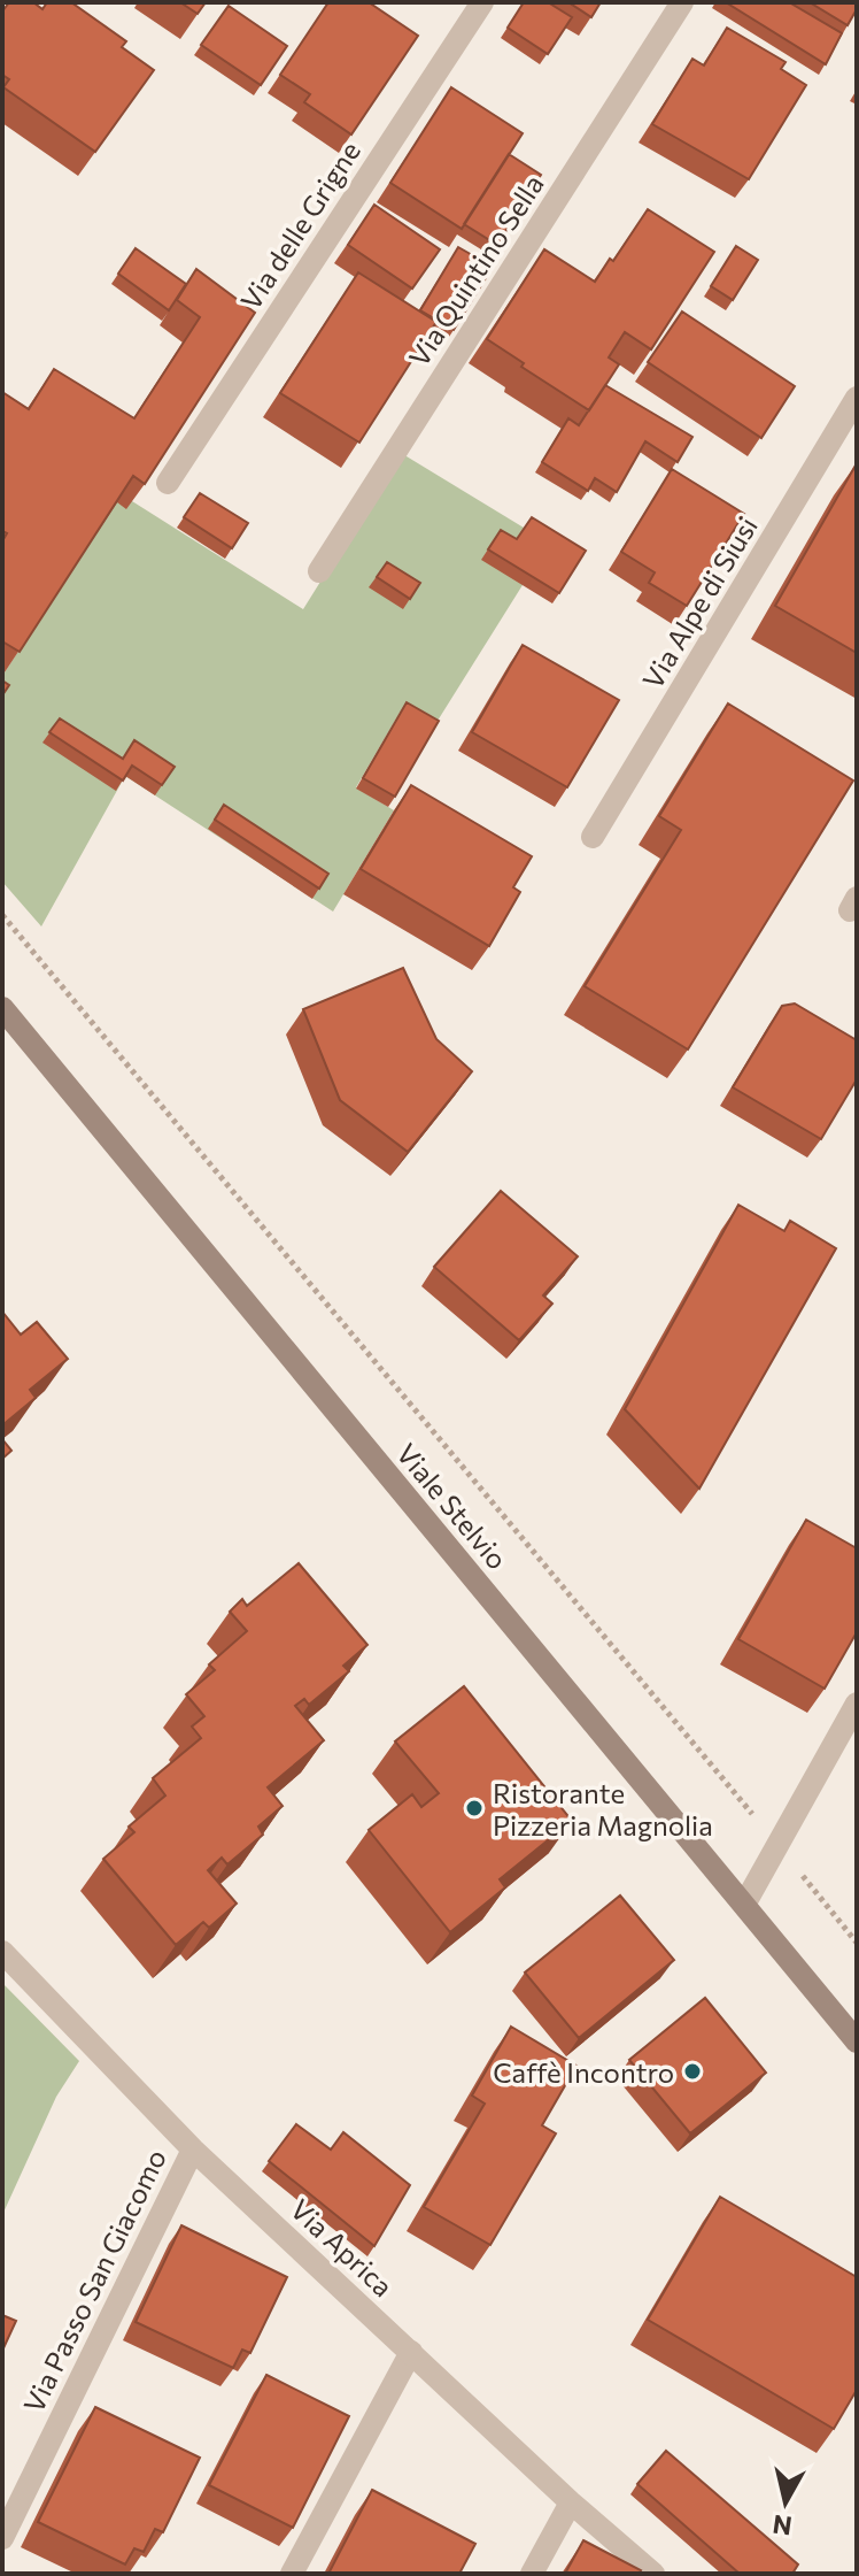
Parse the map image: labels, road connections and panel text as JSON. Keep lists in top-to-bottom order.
{
  "streets": {
    "street": [
      "Via delle Grigne",
      "Via Quintino Sella",
      "Via Alpe di Siusi",
      "Viale Stelvio",
      "Via Aprica",
      "Via Passo San Giacomo"
    ]
  },
  "crossings": [
    ["Via Aprica", "Via Passo San Giacomo"]
  ],
  "places": ["Ristorante Pizzeria Magnolia", "Caffè Incontro"],
  "north": "bottom"
}
